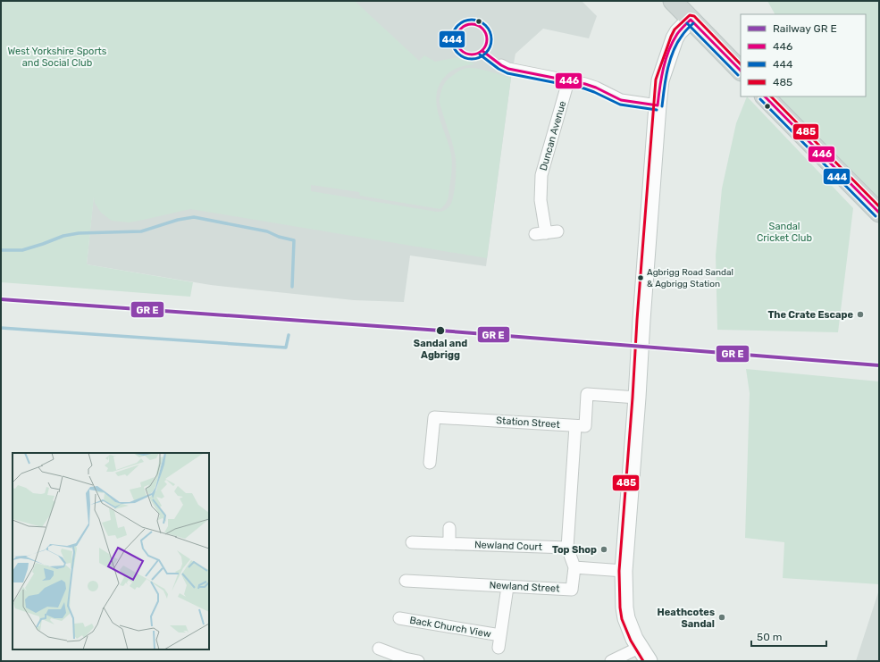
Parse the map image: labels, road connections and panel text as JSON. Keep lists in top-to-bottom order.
{
  "streets": {
    "street": [
      "Duncan Avenue",
      "Station Street",
      "Newland Court",
      "Newland Street",
      "Back Church View"
    ]
  },
  "parks": ["West Yorkshire Sports and Social Club", "Sandal Cricket Club"],
  "places": [
    "Agbrigg Road Sandal & Agbrigg Station",
    "The Crate Escape",
    "Sandal and Agbrigg",
    "Top Shop",
    "Heathcotes Sandal"
  ],
  "lines": ["transit line 485", "transit line 446", "transit line 444"],
  "legend": [
    "Railway GR E",
    "446",
    "444",
    "485"
  ],
  "scale_bar": "50 m"
}
